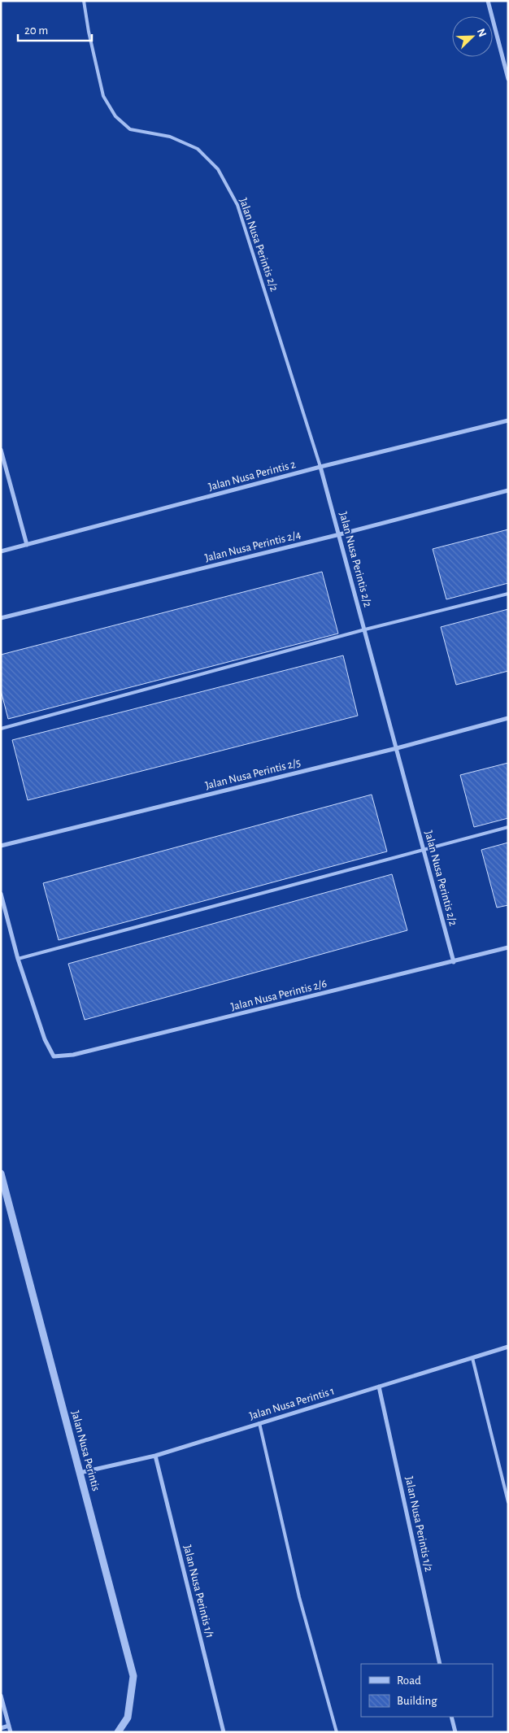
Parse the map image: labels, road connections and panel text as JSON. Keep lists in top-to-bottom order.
{
  "streets": {
    "street": [
      "Jalan Nusa Perintis 2/2",
      "Jalan Nusa Perintis 2",
      "Jalan Nusa Perintis 2/4",
      "Jalan Nusa Perintis 2/5",
      "Jalan Nusa Perintis 2/6",
      "Jalan Nusa Perintis 1",
      "Jalan Nusa Perintis",
      "Jalan Nusa Perintis 1/2",
      "Jalan Nusa Perintis 1/1"
    ]
  },
  "crossings": [
    ["Jalan Nusa Perintis 2/2", "Jalan Nusa Perintis 2"],
    ["Jalan Nusa Perintis 2/2", "Jalan Nusa Perintis 2/4"],
    ["Jalan Nusa Perintis 2/2", "Jalan Nusa Perintis 2/5"],
    ["Jalan Nusa Perintis 2/2", "Jalan Nusa Perintis 2/6"],
    ["Jalan Nusa Perintis 1", "Jalan Nusa Perintis"],
    ["Jalan Nusa Perintis 1", "Jalan Nusa Perintis 1/2"],
    ["Jalan Nusa Perintis 1", "Jalan Nusa Perintis 1/1"]
  ],
  "legend": ["Road", "Building"],
  "scale_bar": "20 m",
  "north": "top right"
}
